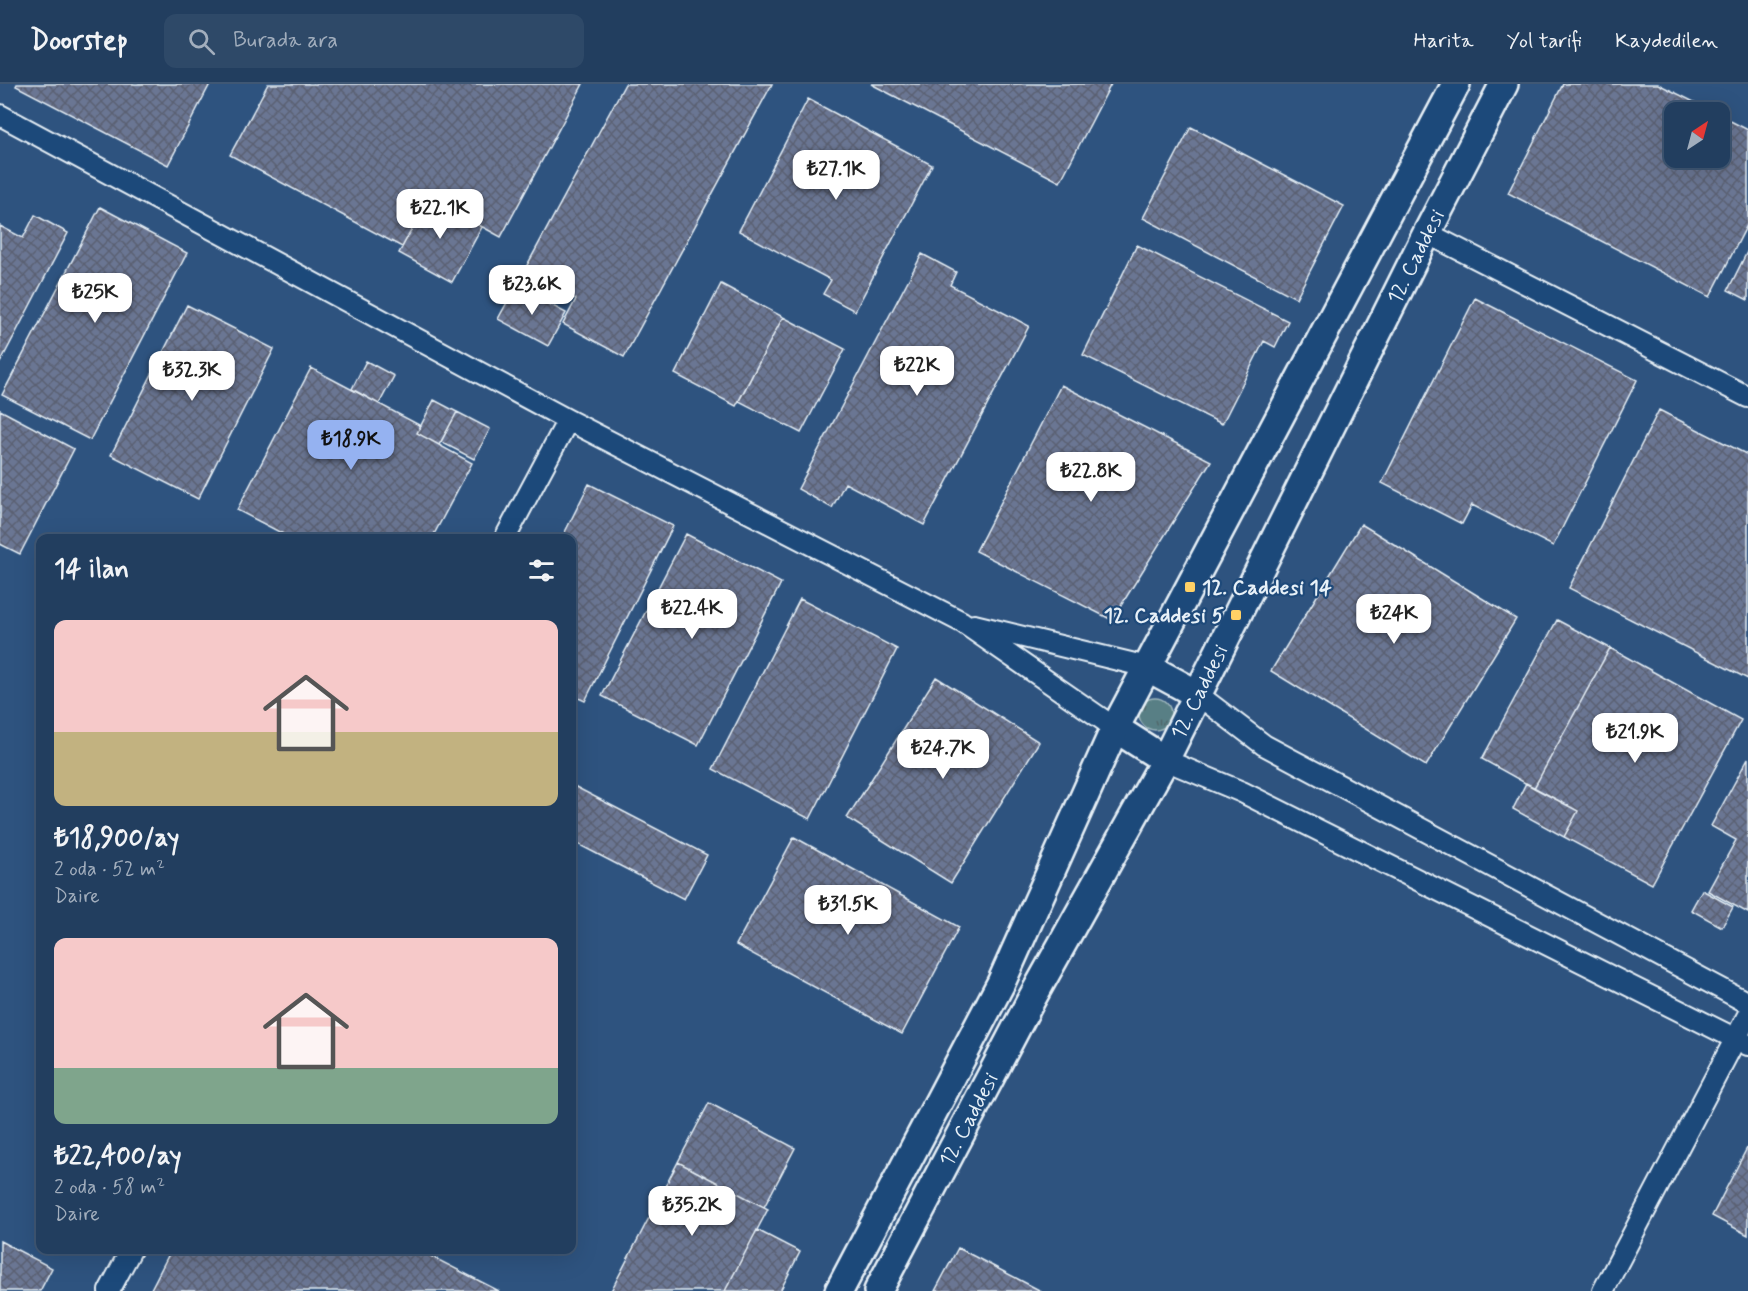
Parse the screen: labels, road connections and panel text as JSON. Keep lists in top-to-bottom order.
{
  "streets": {
    "street": ["12. Caddesi"]
  },
  "places": {
    "transit": ["12. Caddesi 14", "12. Caddesi 5"]
  },
  "north": "top right",
  "page": {
    "header": "Doorstep",
    "search": "Burada ara",
    "nav": ["Harita", "Yol tarifi", "Kaydedilen"],
    "price": [
      "₺27.1K",
      "₺22.1K",
      "₺23.6K",
      "₺25K",
      "₺22K",
      "₺32.3K",
      "₺18.9K",
      "₺22.8K",
      "₺22.4K",
      "₺24K",
      "₺21.9K",
      "₺24.7K",
      "₺31.5K",
      "₺35.2K"
    ],
    "heading": "14 ilan",
    "list": [
      {
        "name": "₺18,900/ay",
        "note": "2 oda · 52 m² · Daire"
      },
      {
        "name": "₺22,400/ay",
        "note": "2 oda · 58 m² · Daire"
      }
    ]
  }
}
